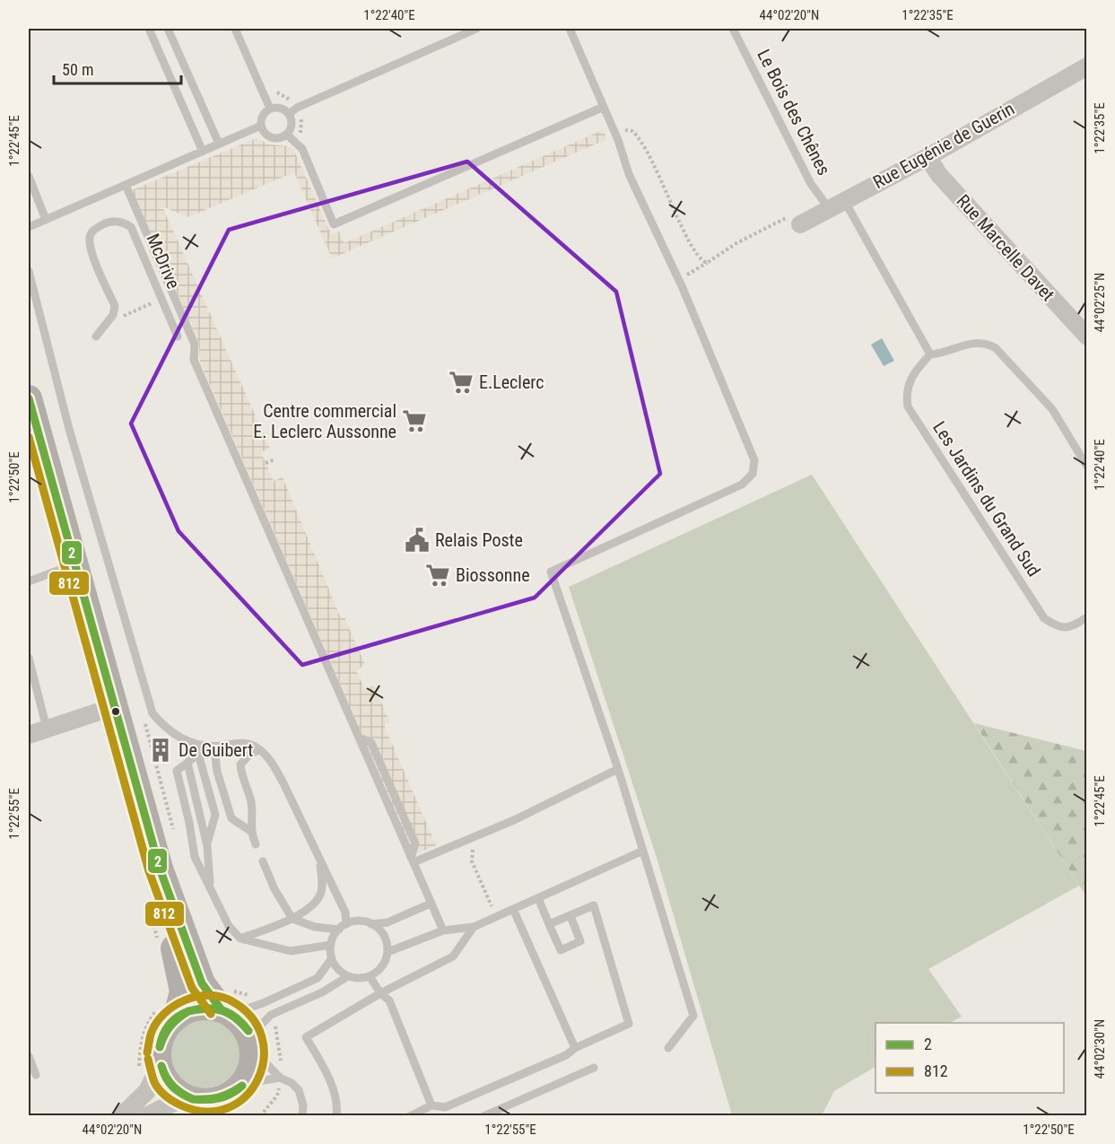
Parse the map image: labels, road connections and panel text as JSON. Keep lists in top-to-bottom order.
{
  "streets": {
    "street": ["Rue Eugénie de Guerin", "Rue Marcelle Davet"],
    "lane": ["Le Bois des Chênes", "McDrive", "Les Jardins du Grand Sud"]
  },
  "crossings": [
    ["Le Bois des Chênes", "Rue Eugénie de Guerin"],
    ["Rue Eugénie de Guerin", "Rue Marcelle Davet"]
  ],
  "places": {
    "supermarket": ["E.Leclerc", "Centre commercial E. Leclerc Aussonne", "Biossonne"],
    "public building": ["Relais Poste"],
    "building": ["De Guibert"]
  },
  "lines": ["transit line 2", "transit line 812"],
  "legend": ["2", "812"],
  "scale_bar": "50 m",
  "coordinates": [
    "1°22'40\"E",
    "44°02'20\"N",
    "1°22'35\"E",
    "1°22'45\"E",
    "44°02'25\"N",
    "1°22'50\"E",
    "1°22'55\"E",
    "44°02'30\"N"
  ]
}
